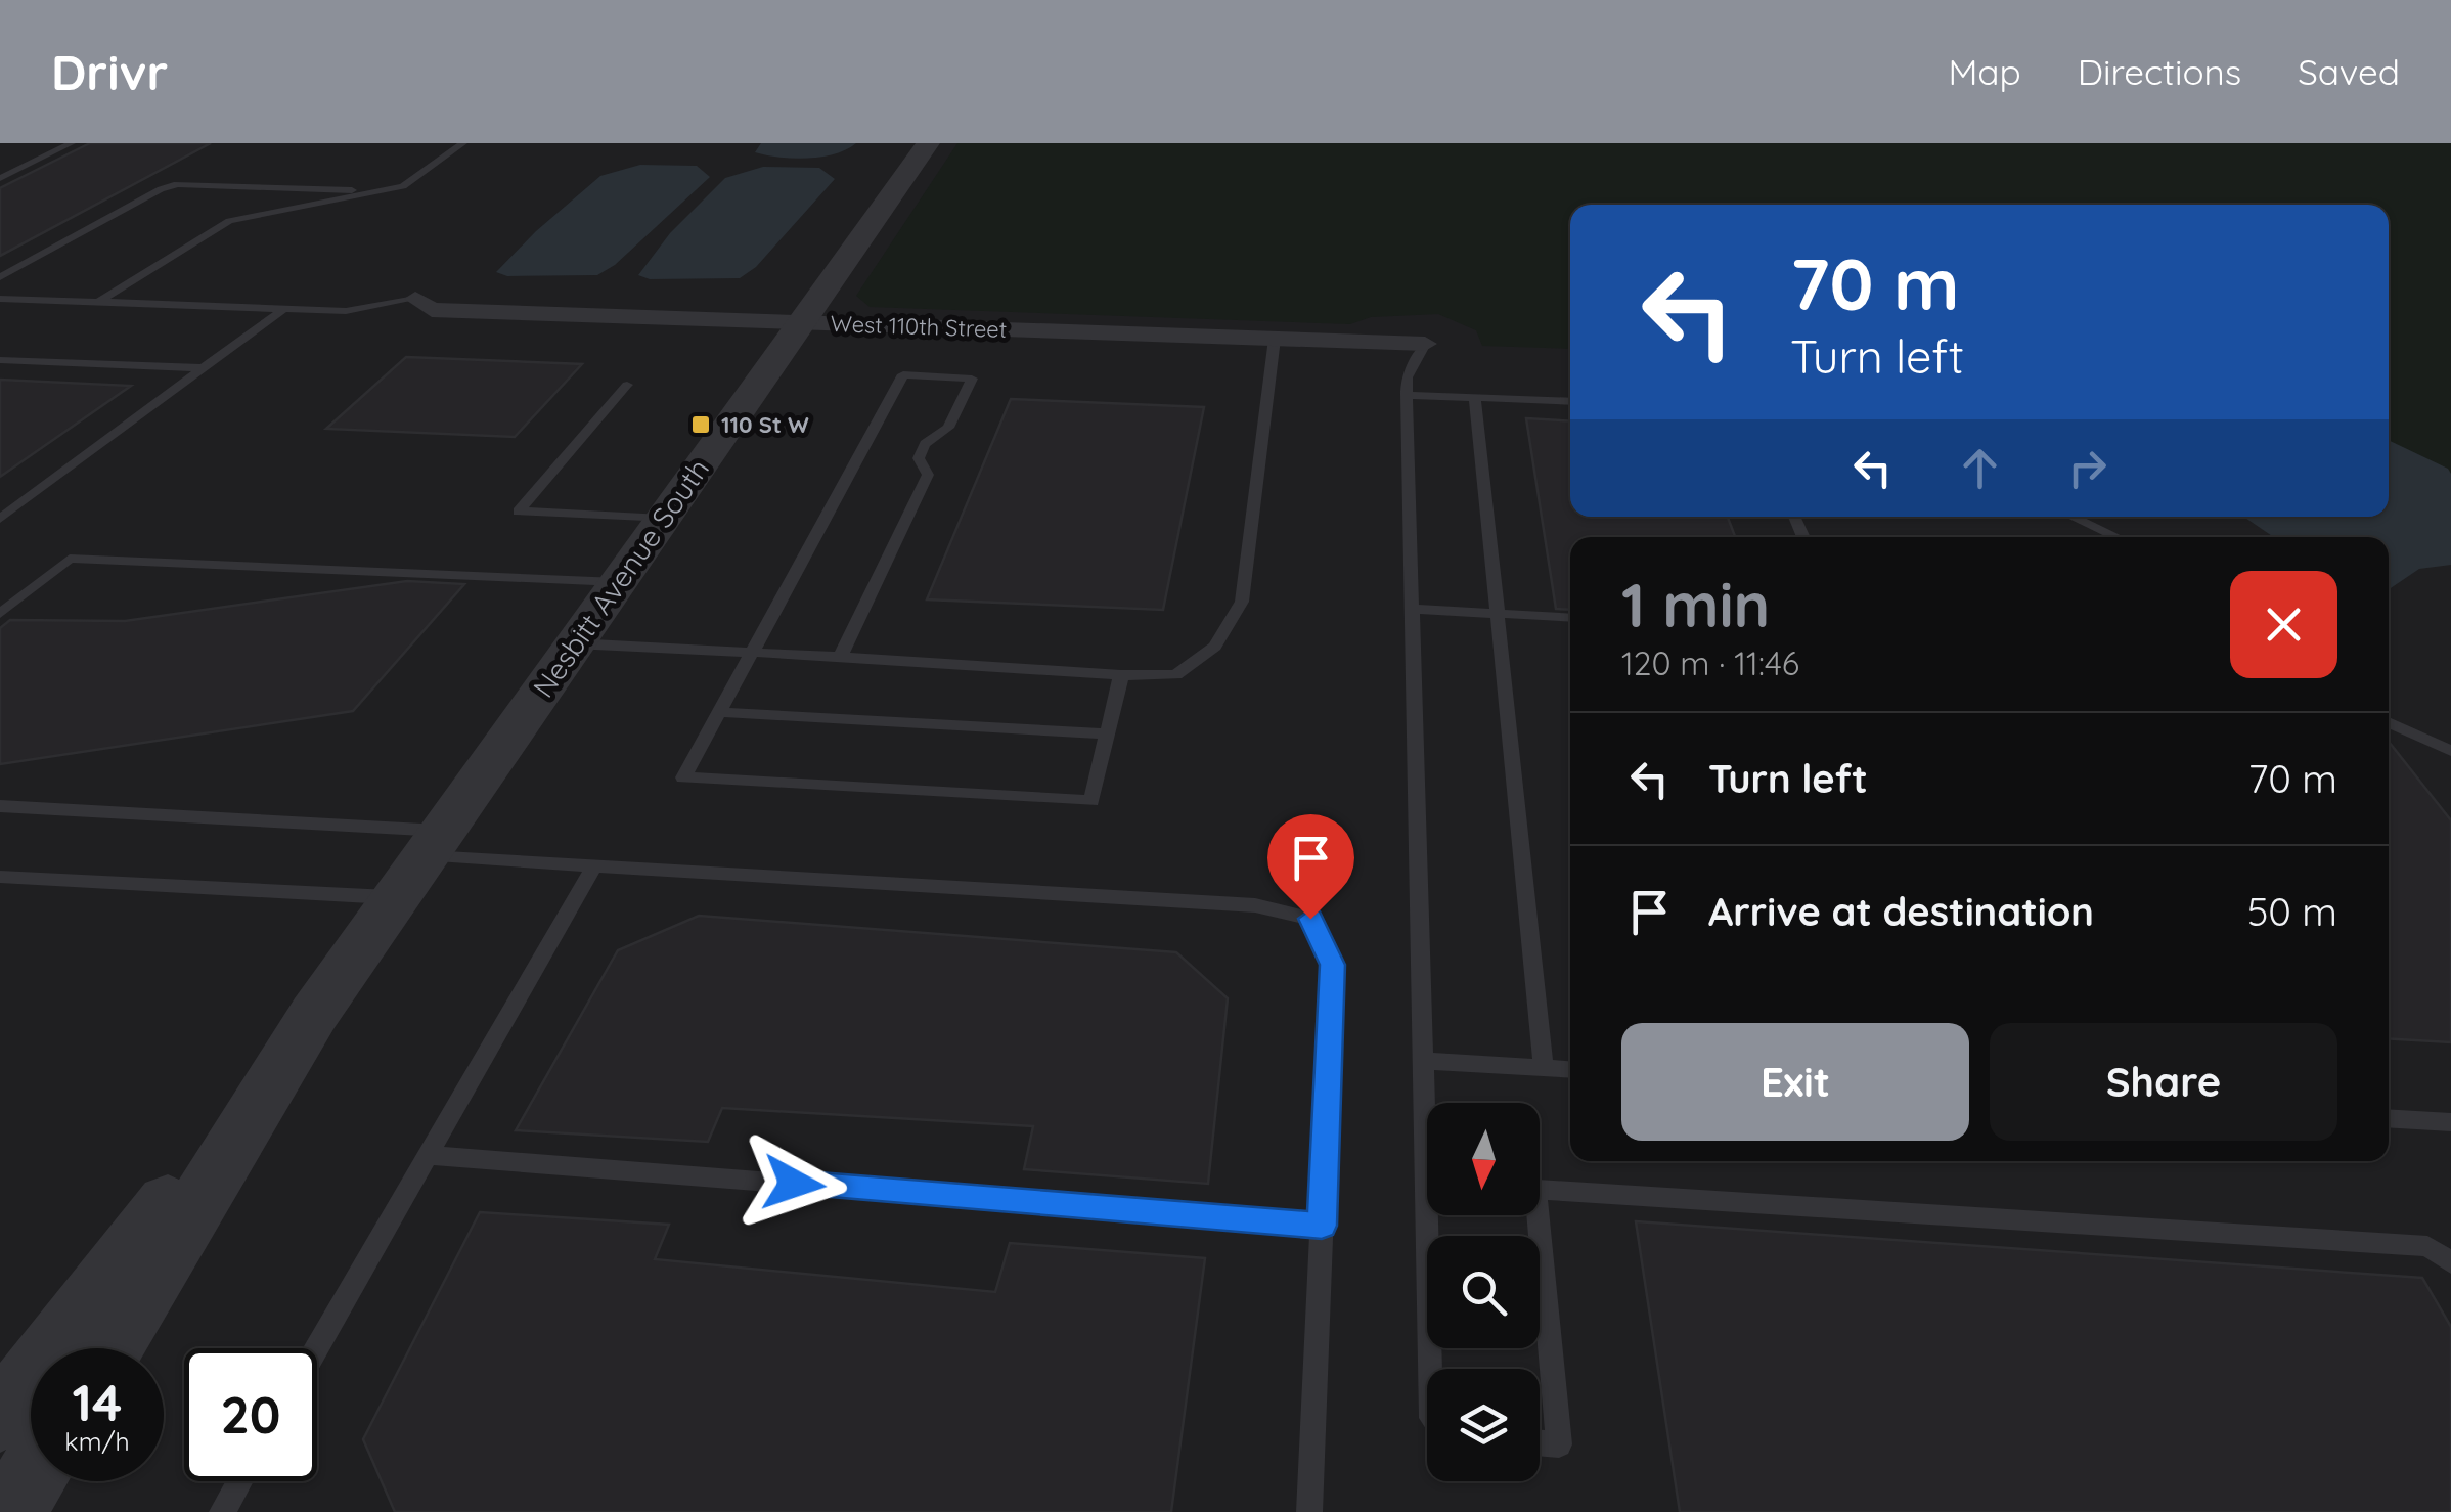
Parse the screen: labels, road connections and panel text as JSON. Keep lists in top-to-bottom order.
{
  "streets": {
    "street": ["West 110th Street", "Nesbitt Avenue South"]
  },
  "crossings": [
    ["West 110th Street", "Nesbitt Avenue South"]
  ],
  "places": {
    "transit": ["110 St W"]
  },
  "north": "bottom",
  "page": {
    "header": "Drivr",
    "nav": ["Map", "Directions", "Saved"],
    "turn": ["70 m", "Turn left"],
    "heading": ["1 min", "120 m · 11:46"],
    "list": [
      {
        "name": "Turn left",
        "value": "70 m"
      },
      {
        "name": "Arrive at destination",
        "value": "50 m"
      }
    ],
    "buttons": ["Exit", "Share"],
    "speed": "14 km/h",
    "limit": "20"
  }
}
